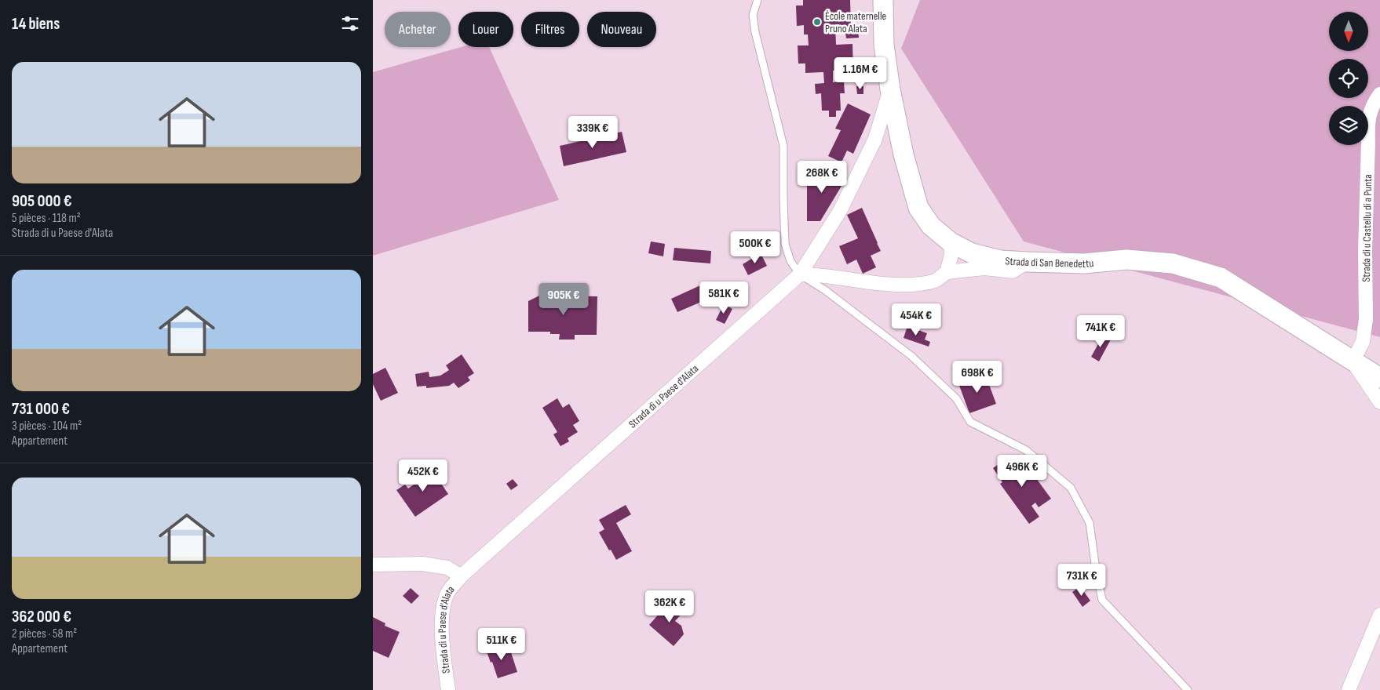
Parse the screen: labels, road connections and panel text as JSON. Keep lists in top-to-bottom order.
{
  "streets": {
    "street": ["Strada di u Castellu di a Punta", "Strada di San Benedettu", "Strada di u Paese d'Alata"]
  },
  "crossings": [
    ["Strada di u Castellu di a Punta", "Strada di San Benedettu"],
    ["Strada di San Benedettu", "Strada di u Paese d'Alata"]
  ],
  "places": ["École maternelle Pruno Alata"],
  "north": "bottom",
  "page": {
    "heading": "14 biens",
    "chip": [
      "Acheter",
      "Louer",
      "Filtres",
      "Nouveau"
    ],
    "list": [
      {
        "name": "905 000 €",
        "note": "5 pièces · 118 m² · Strada di u Paese d'Alata"
      },
      {
        "name": "731 000 €",
        "note": "3 pièces · 104 m² · Appartement"
      },
      {
        "name": "362 000 €",
        "note": "2 pièces · 58 m² · Appartement"
      }
    ],
    "price": [
      "1.16M €",
      "339K €",
      "268K €",
      "500K €",
      "581K €",
      "905K €",
      "454K €",
      "741K €",
      "698K €",
      "496K €",
      "452K €",
      "731K €",
      "362K €",
      "511K €"
    ]
  }
}
